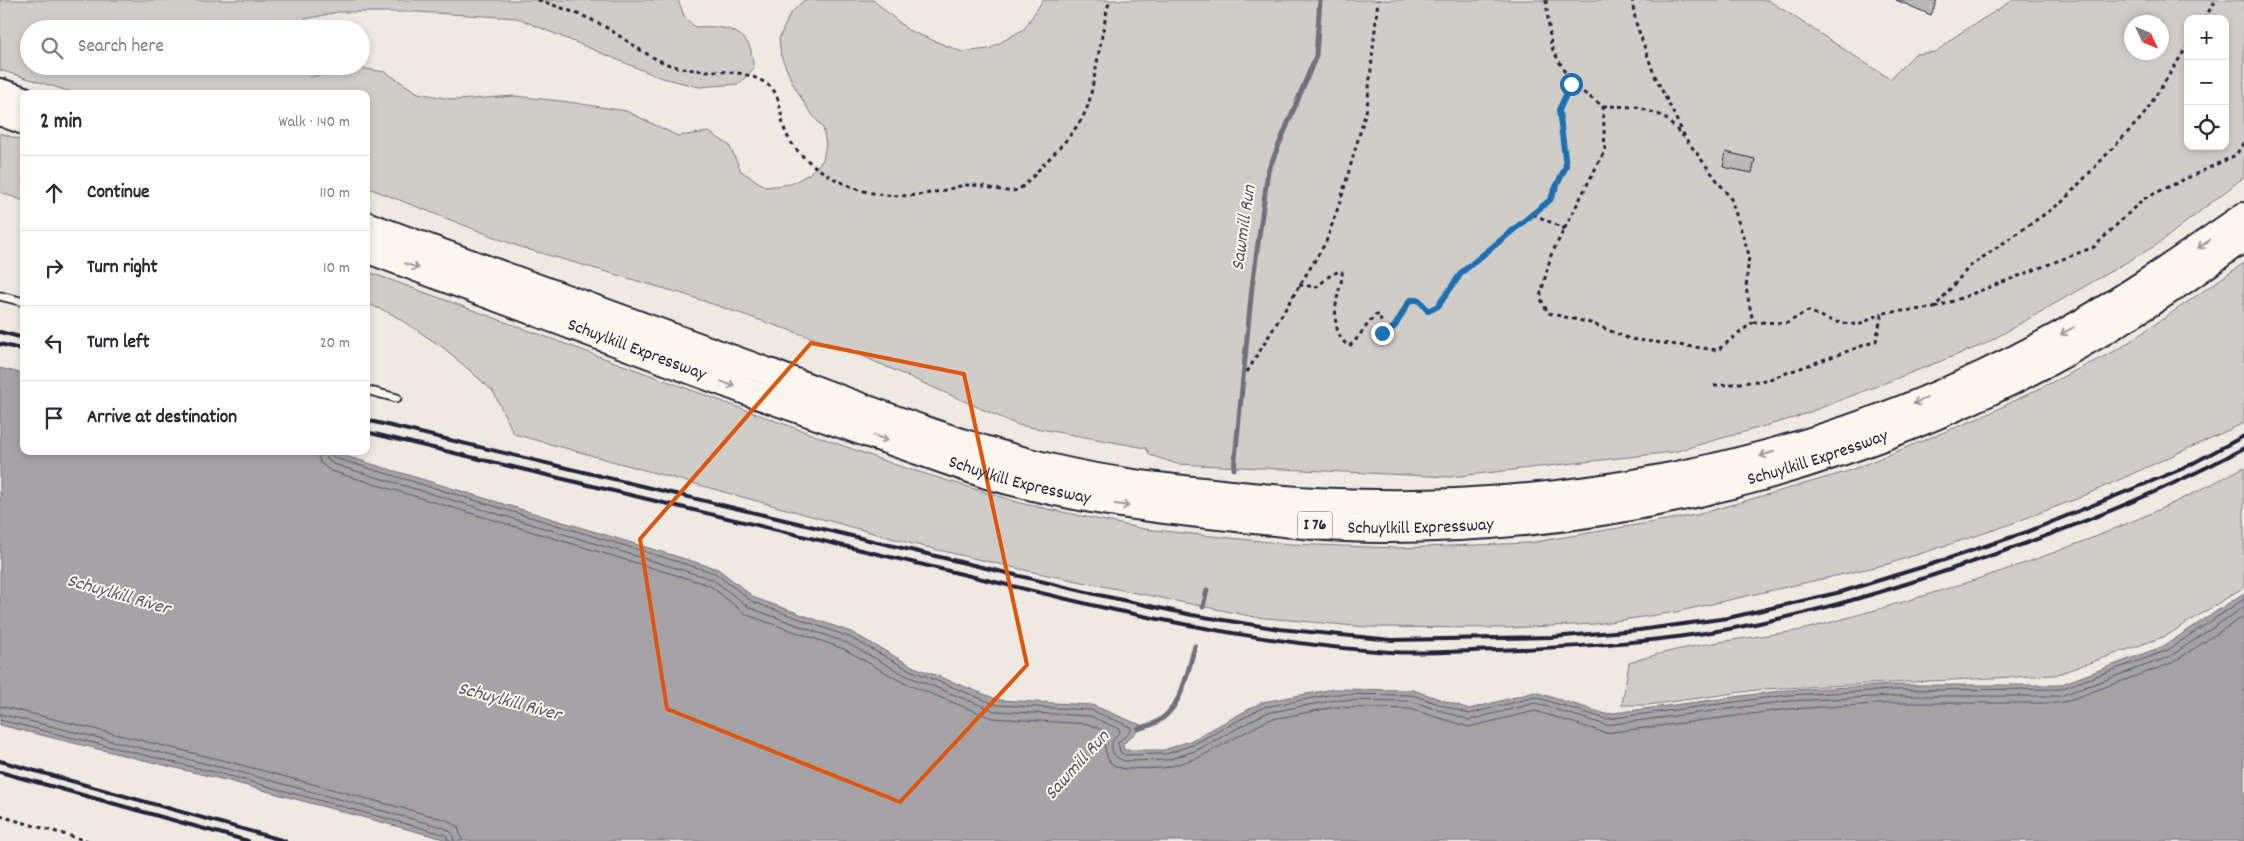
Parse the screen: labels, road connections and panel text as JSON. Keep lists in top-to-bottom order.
{
  "streets": {
    "highway": ["Schuylkill Expressway", "I 76"]
  },
  "water": ["Sawmill Run", "Schuylkill River"],
  "north": "bottom right",
  "page": {
    "map_buttons": ["+", "−"],
    "search": "Search here",
    "heading": ["2 min", "Walk · 140 m"],
    "list": [
      ["Continue", "110 m"],
      ["Turn right", "10 m"],
      ["Turn left", "20 m"],
      "Arrive at destination"
    ]
  }
}
